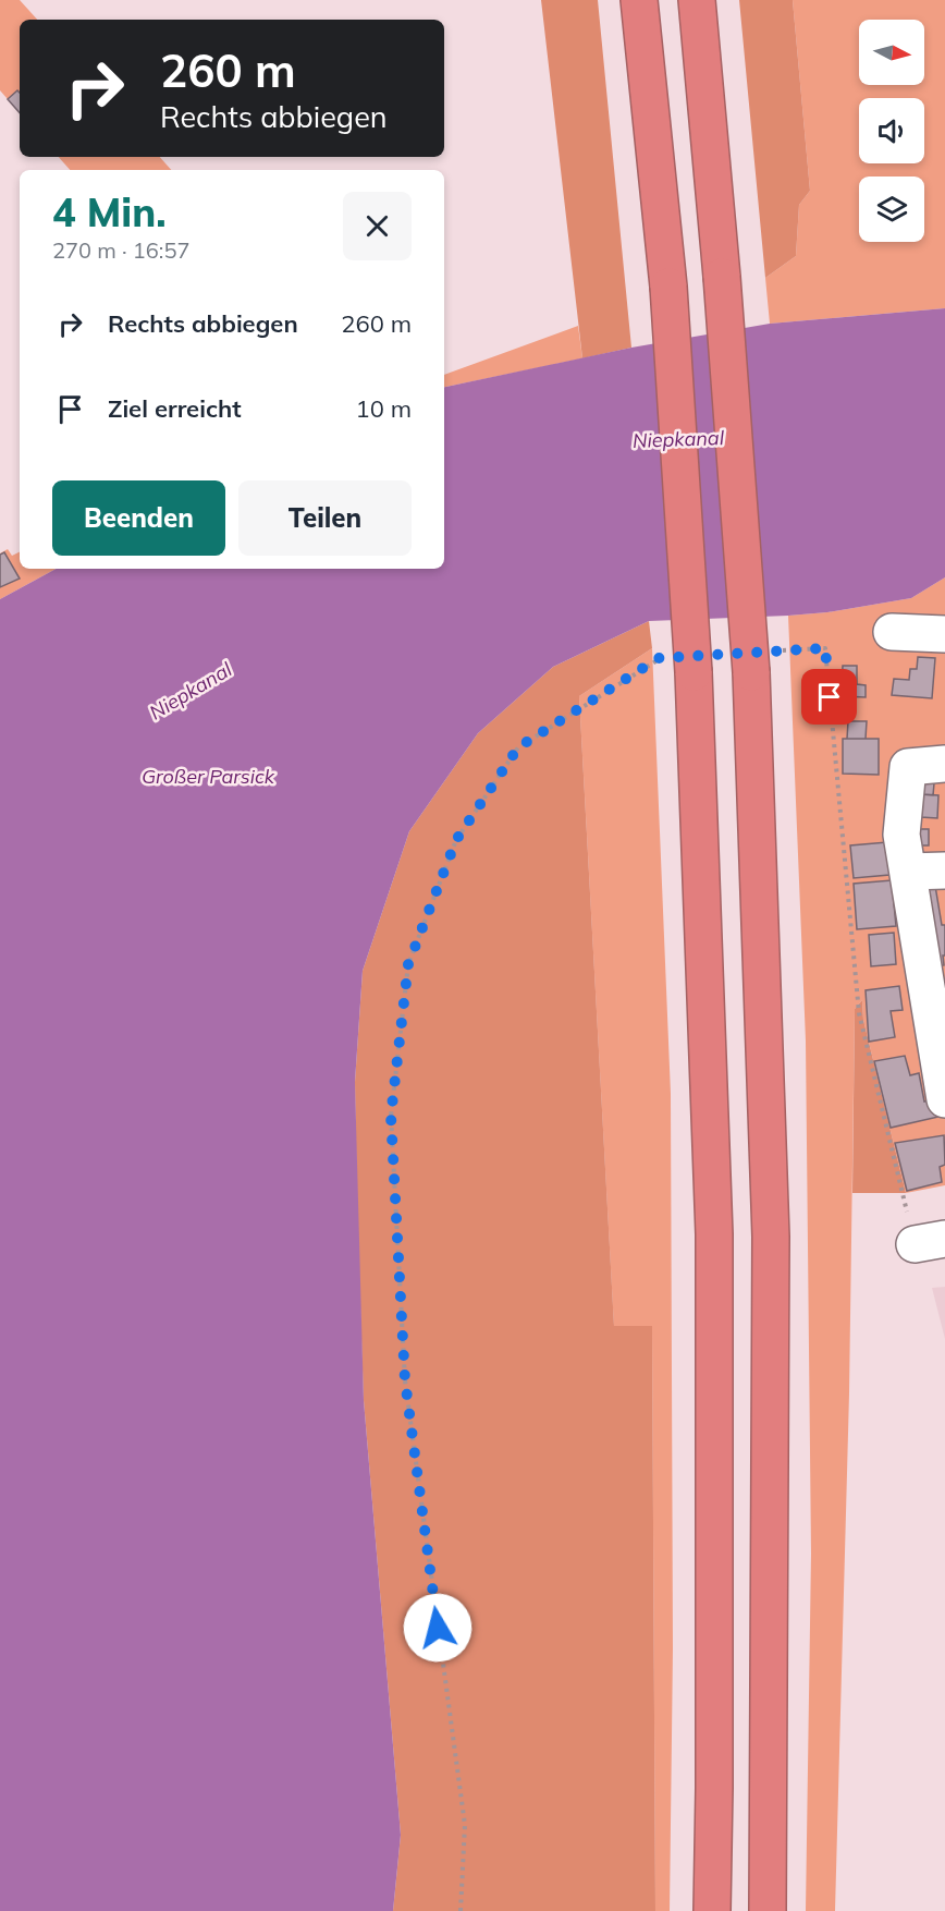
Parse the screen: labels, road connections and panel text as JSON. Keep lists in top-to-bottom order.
{
  "water": ["Niepkanal", "Großer Parsick"],
  "north": "right",
  "page": {
    "turn": ["260 m", "Rechts abbiegen"],
    "heading": ["4 Min.", "270 m · 16:57"],
    "list": [
      {
        "name": "Rechts abbiegen",
        "value": "260 m"
      },
      {
        "name": "Ziel erreicht",
        "value": "10 m"
      }
    ],
    "buttons": ["Beenden", "Teilen"]
  }
}
